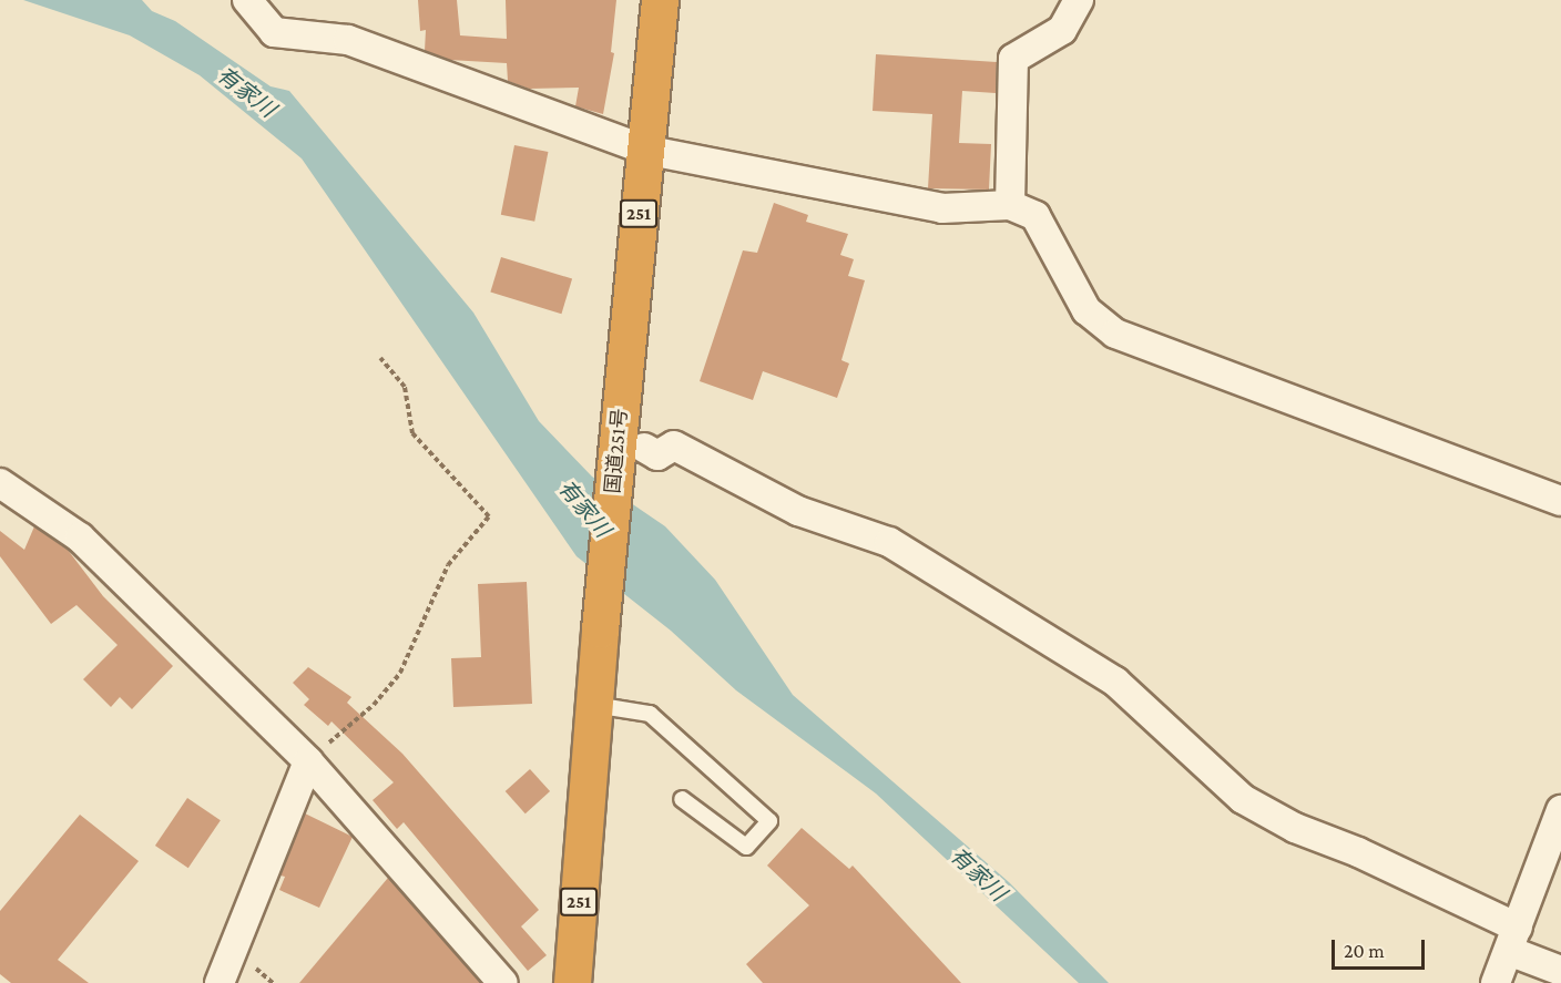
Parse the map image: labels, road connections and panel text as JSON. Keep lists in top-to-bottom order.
{
  "streets": {
    "highway": ["251", "国道251号"]
  },
  "water": ["有家川"],
  "scale_bar": "20 m"
}
